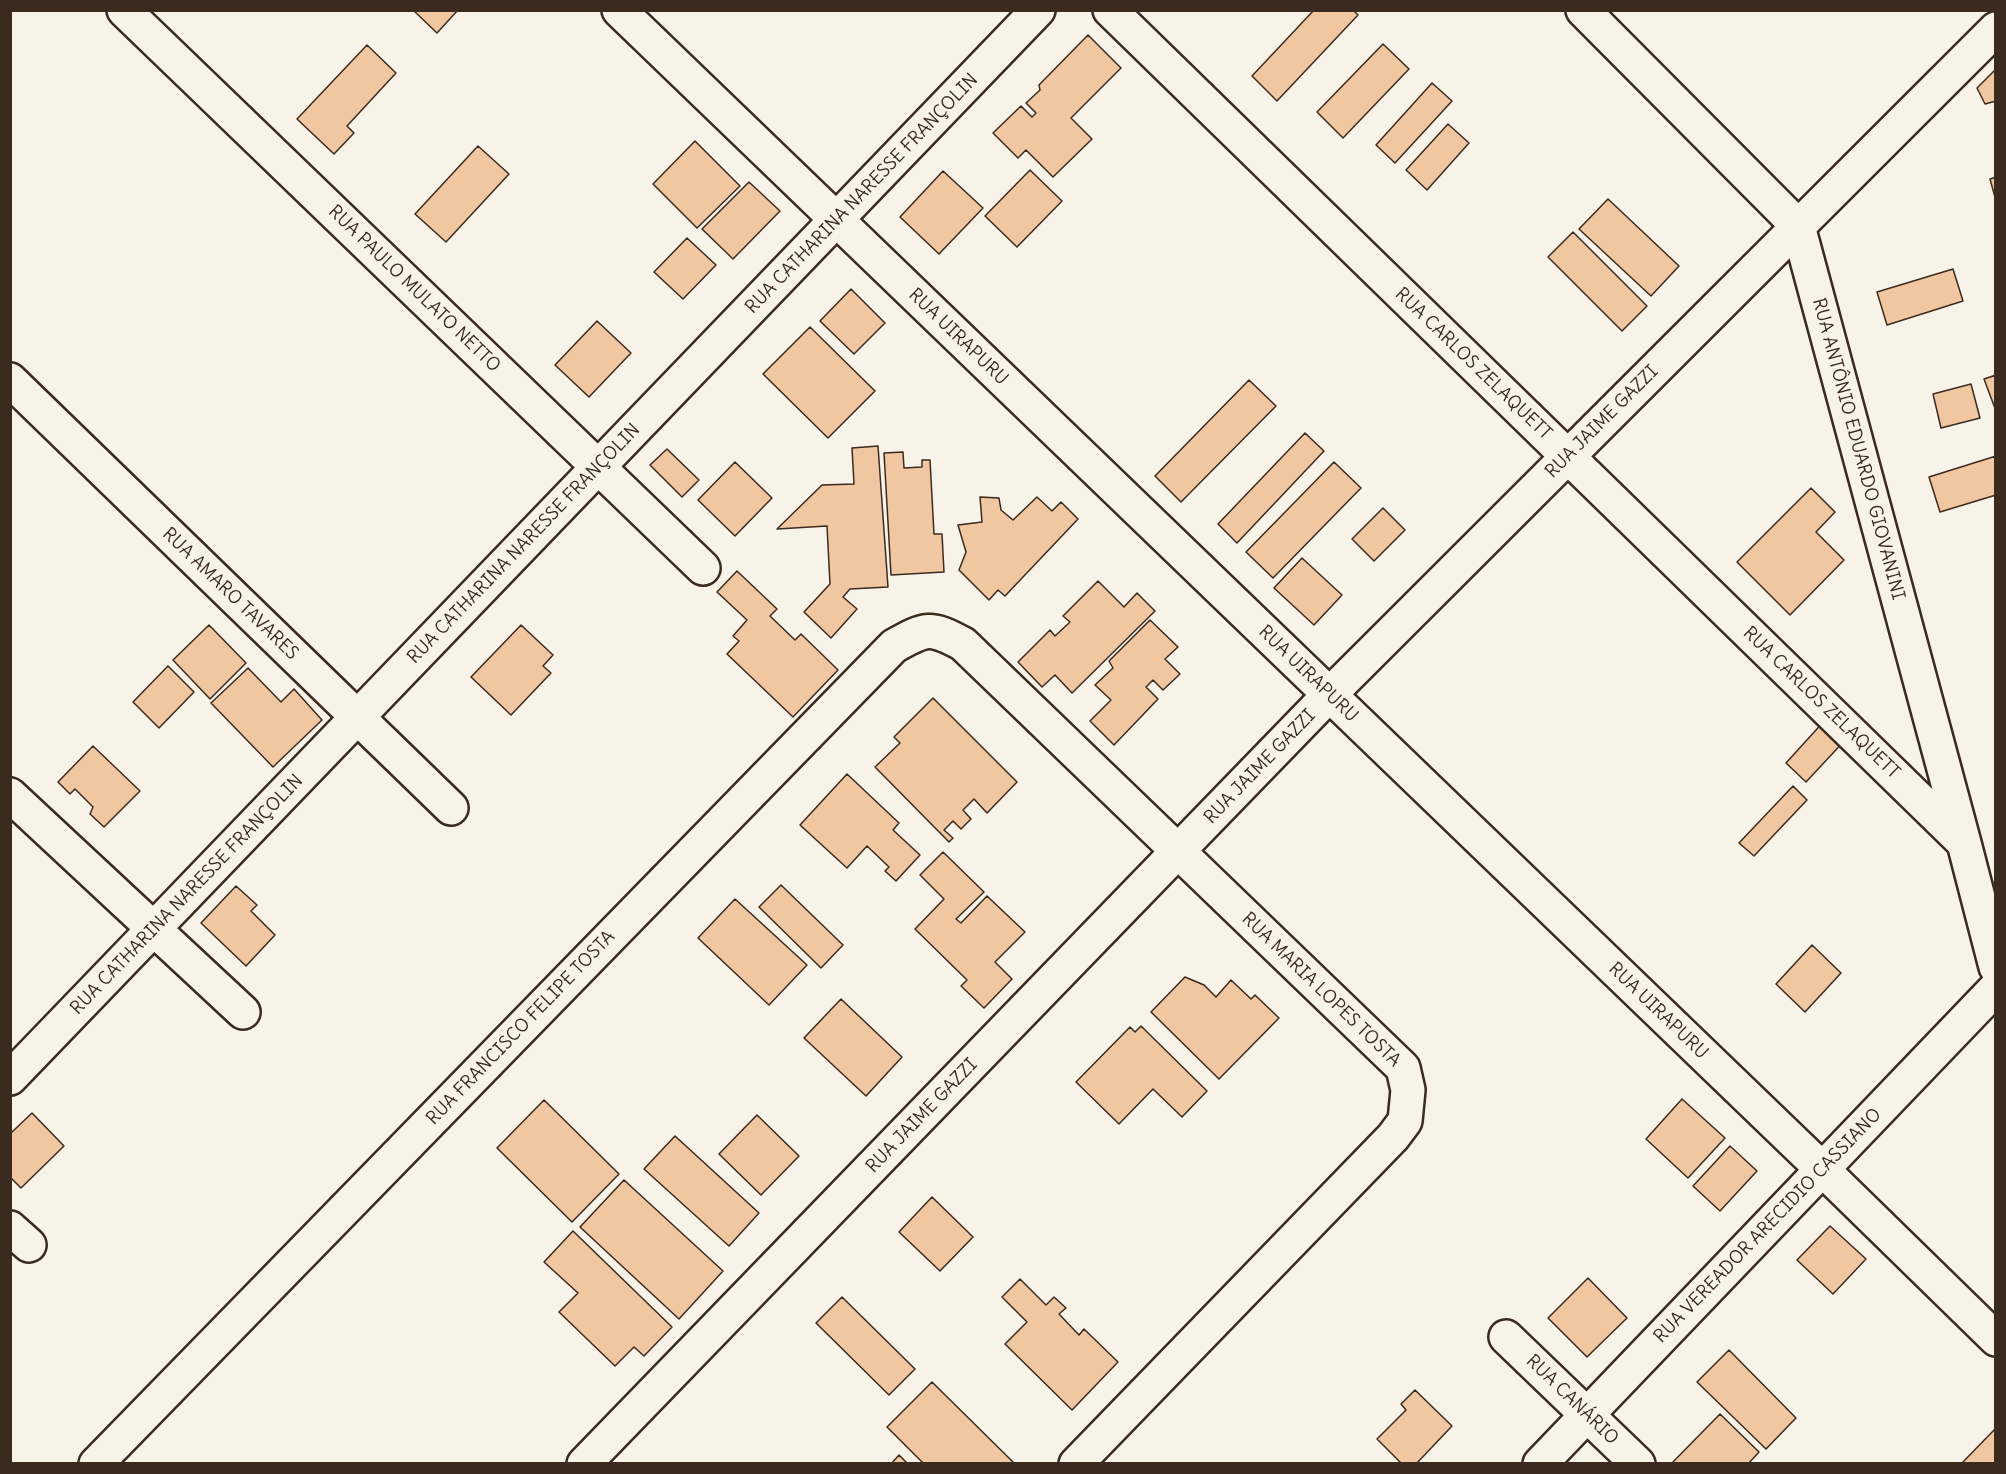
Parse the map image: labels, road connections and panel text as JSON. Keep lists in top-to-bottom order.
{
  "streets": {
    "street": [
      "RUA CATHARINA NARESSE FRANÇOLIN",
      "RUA PAULO MULATO NETTO",
      "RUA UIRAPURU",
      "RUA CARLOS ZELAQUETT",
      "RUA JAIME GAZZI",
      "RUA ANTÔNIO EDUARDO GIOVANINI",
      "RUA AMARO TAVARES",
      "RUA MARIA LOPES TOSTA",
      "RUA FRANCISCO FELIPE TOSTA",
      "RUA VEREADOR ARECIDIO CASSIANO",
      "RUA CANÁRIO"
    ]
  },
  "crossings": [
    ["RUA CATHARINA NARESSE FRANÇOLIN", "RUA PAULO MULATO NETTO"],
    ["RUA CATHARINA NARESSE FRANÇOLIN", "RUA UIRAPURU"],
    ["RUA CATHARINA NARESSE FRANÇOLIN", "RUA AMARO TAVARES"],
    ["RUA UIRAPURU", "RUA JAIME GAZZI"],
    ["RUA UIRAPURU", "RUA VEREADOR ARECIDIO CASSIANO"],
    ["RUA CARLOS ZELAQUETT", "RUA JAIME GAZZI"],
    ["RUA CARLOS ZELAQUETT", "RUA ANTÔNIO EDUARDO GIOVANINI"],
    ["RUA JAIME GAZZI", "RUA ANTÔNIO EDUARDO GIOVANINI"],
    ["RUA JAIME GAZZI", "RUA MARIA LOPES TOSTA"],
    ["RUA MARIA LOPES TOSTA", "RUA FRANCISCO FELIPE TOSTA"],
    ["RUA VEREADOR ARECIDIO CASSIANO", "RUA CANÁRIO"]
  ]
}
